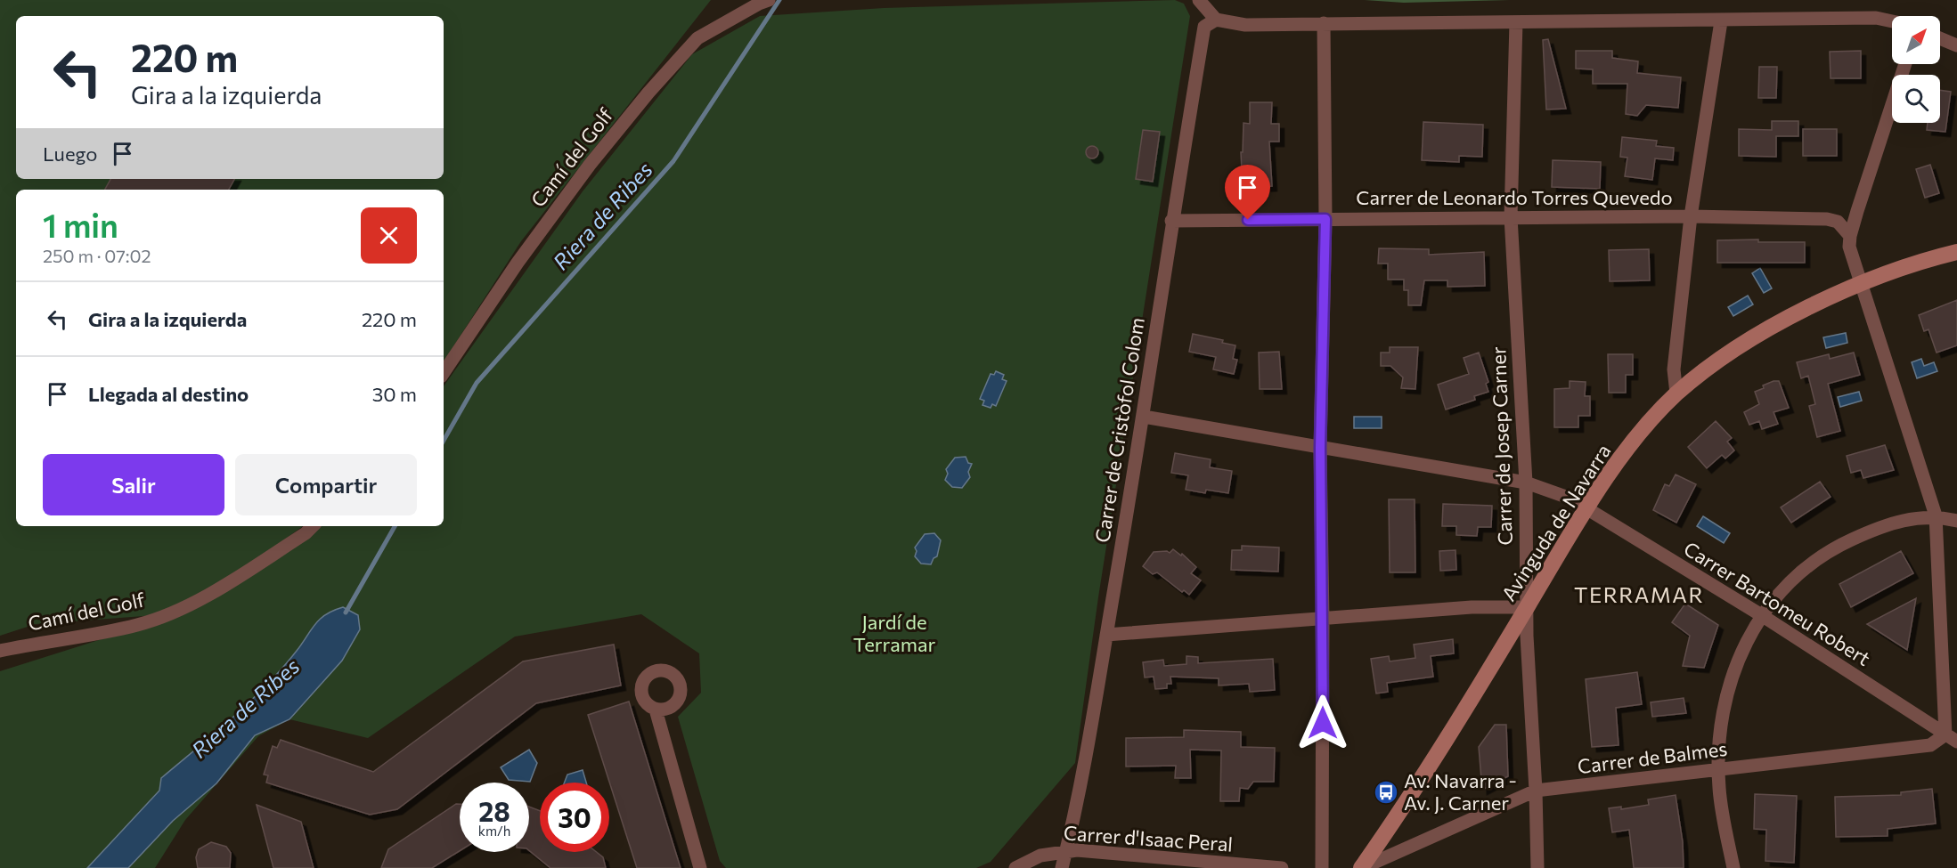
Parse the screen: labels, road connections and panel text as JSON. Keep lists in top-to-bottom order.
{
  "streets": {
    "street": [
      "Camí del Golf",
      "Carrer de Leonardo Torres Quevedo",
      "Carrer de Cristòfol Colom",
      "Carrer de Josep Carner",
      "Avinguda de Navarra",
      "Carrer Bartomeu Robert",
      "Carrer de Balmes",
      "Carrer d'Isaac Peral"
    ]
  },
  "crossings": [
    ["Carrer de Leonardo Torres Quevedo", "Carrer de Cristòfol Colom"],
    ["Carrer de Leonardo Torres Quevedo", "Carrer de Josep Carner"],
    ["Carrer de Cristòfol Colom", "Carrer Bartomeu Robert"],
    ["Carrer de Cristòfol Colom", "Carrer d'Isaac Peral"],
    ["Carrer de Josep Carner", "Avinguda de Navarra"],
    ["Carrer de Josep Carner", "Carrer Bartomeu Robert"],
    ["Carrer de Josep Carner", "Carrer de Balmes"],
    ["Avinguda de Navarra", "Carrer Bartomeu Robert"],
    ["Avinguda de Navarra", "Carrer de Balmes"],
    ["Carrer Bartomeu Robert", "Carrer de Balmes"]
  ],
  "districts": ["TERRAMAR"],
  "water": ["Riera de Ribes"],
  "parks": ["Jardí de Terramar"],
  "places": {
    "bus stop": ["Av. Navarra - Av. J. Carner"]
  },
  "north": "top right",
  "page": {
    "turn": ["220 m", "Gira a la izquierda"],
    "then": "Luego",
    "heading": ["1 min", "250 m · 07:02"],
    "list": [
      {
        "name": "Gira a la izquierda",
        "value": "220 m"
      },
      {
        "name": "Llegada al destino",
        "value": "30 m"
      }
    ],
    "buttons": ["Salir", "Compartir"],
    "speed": "28 km/h",
    "limit": "30"
  }
}
